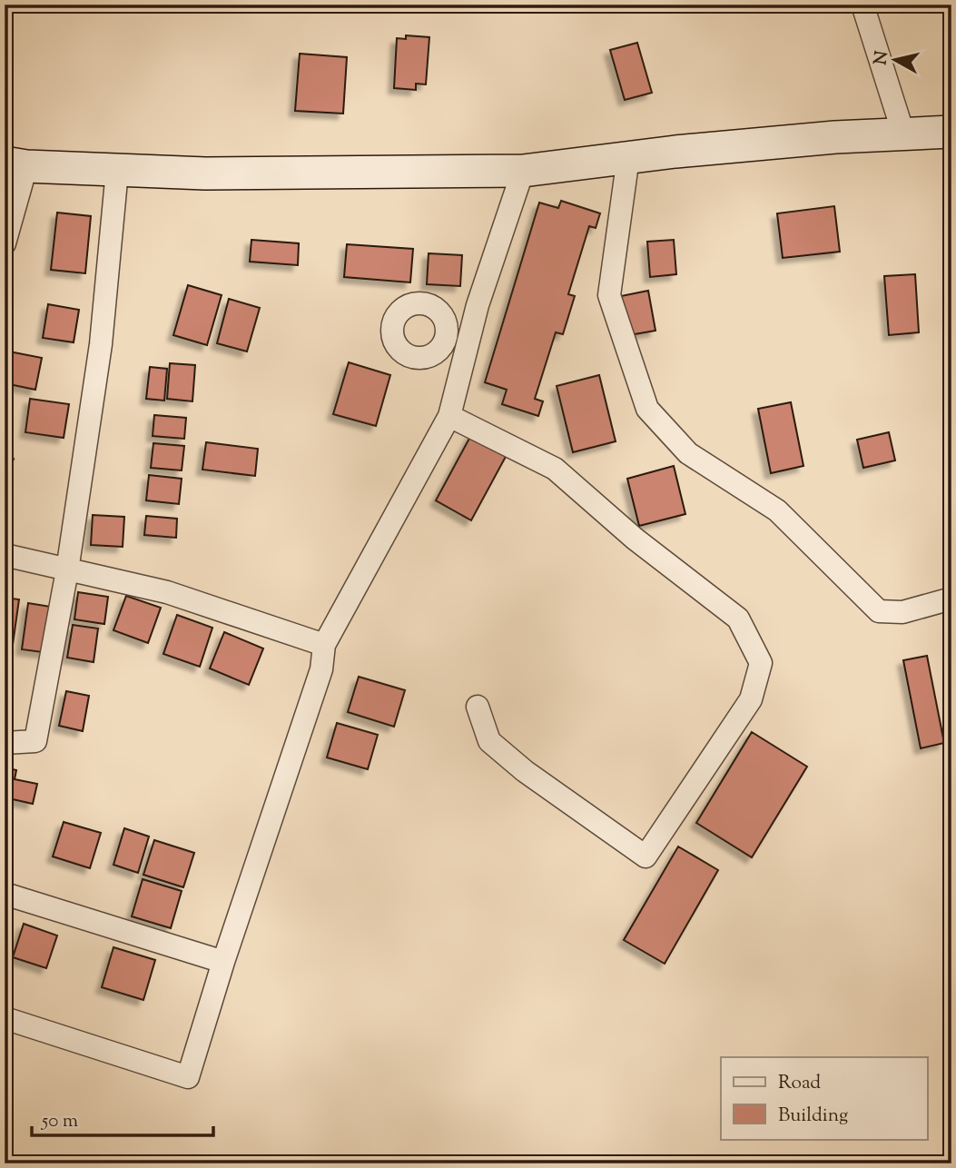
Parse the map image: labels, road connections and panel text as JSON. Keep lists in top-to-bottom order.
{
  "legend": ["Road", "Building"],
  "scale_bar": "50 m",
  "north": "left"
}
